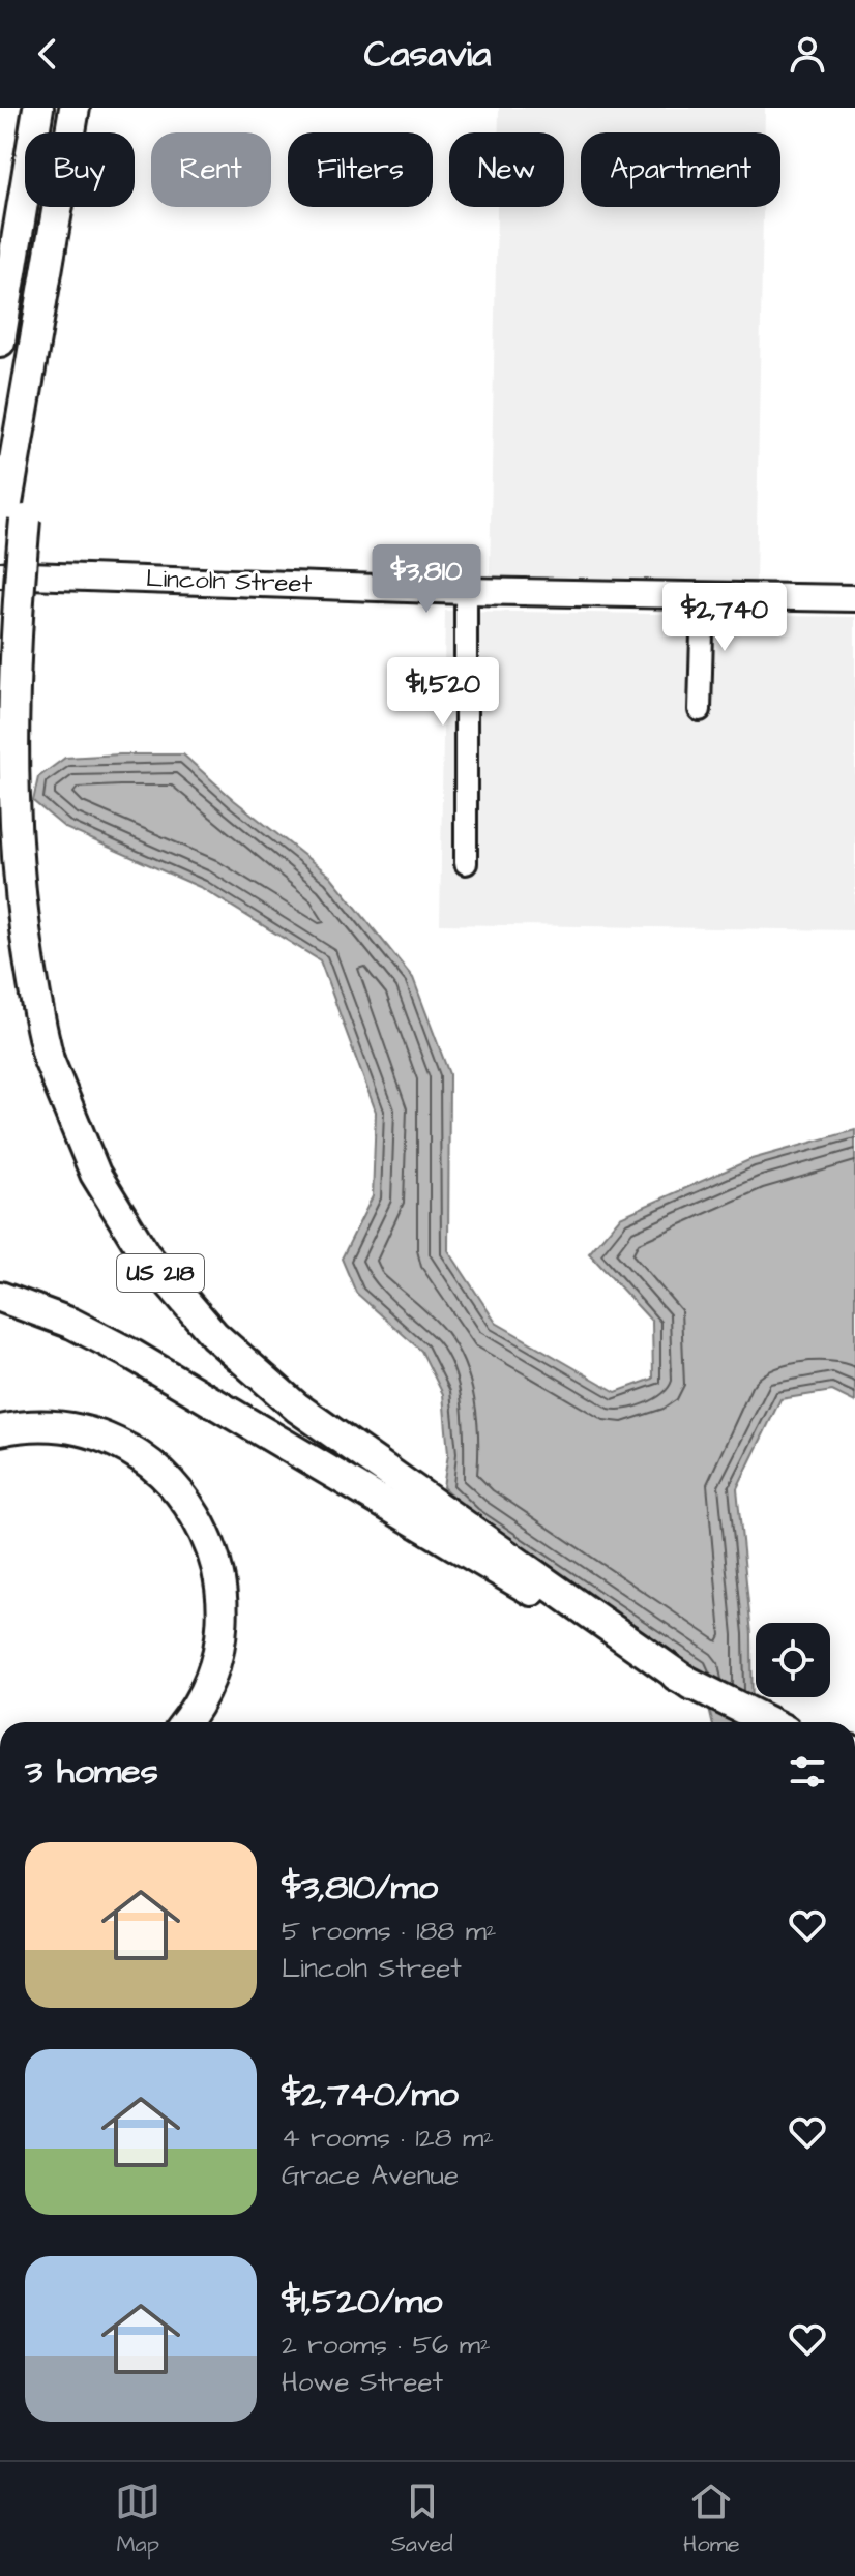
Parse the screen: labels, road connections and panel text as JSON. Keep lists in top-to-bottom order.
{
  "streets": {
    "highway": ["US 218"],
    "main road": ["Lincoln Street"]
  },
  "page": {
    "header": "Casavia",
    "chip": [
      "Buy",
      "Rent",
      "Filters",
      "New",
      "Apartment"
    ],
    "price": ["$3,810", "$2,740", "$1,520"],
    "heading": "3 homes",
    "list": [
      {
        "name": "$3,810/mo",
        "note": "5 rooms · 188 m² · Lincoln Street"
      },
      {
        "name": "$2,740/mo",
        "note": "4 rooms · 128 m² · Grace Avenue"
      },
      {
        "name": "$1,520/mo",
        "note": "2 rooms · 56 m² · Howe Street"
      }
    ],
    "tabs": ["Map", "Saved", "Home"]
  }
}
